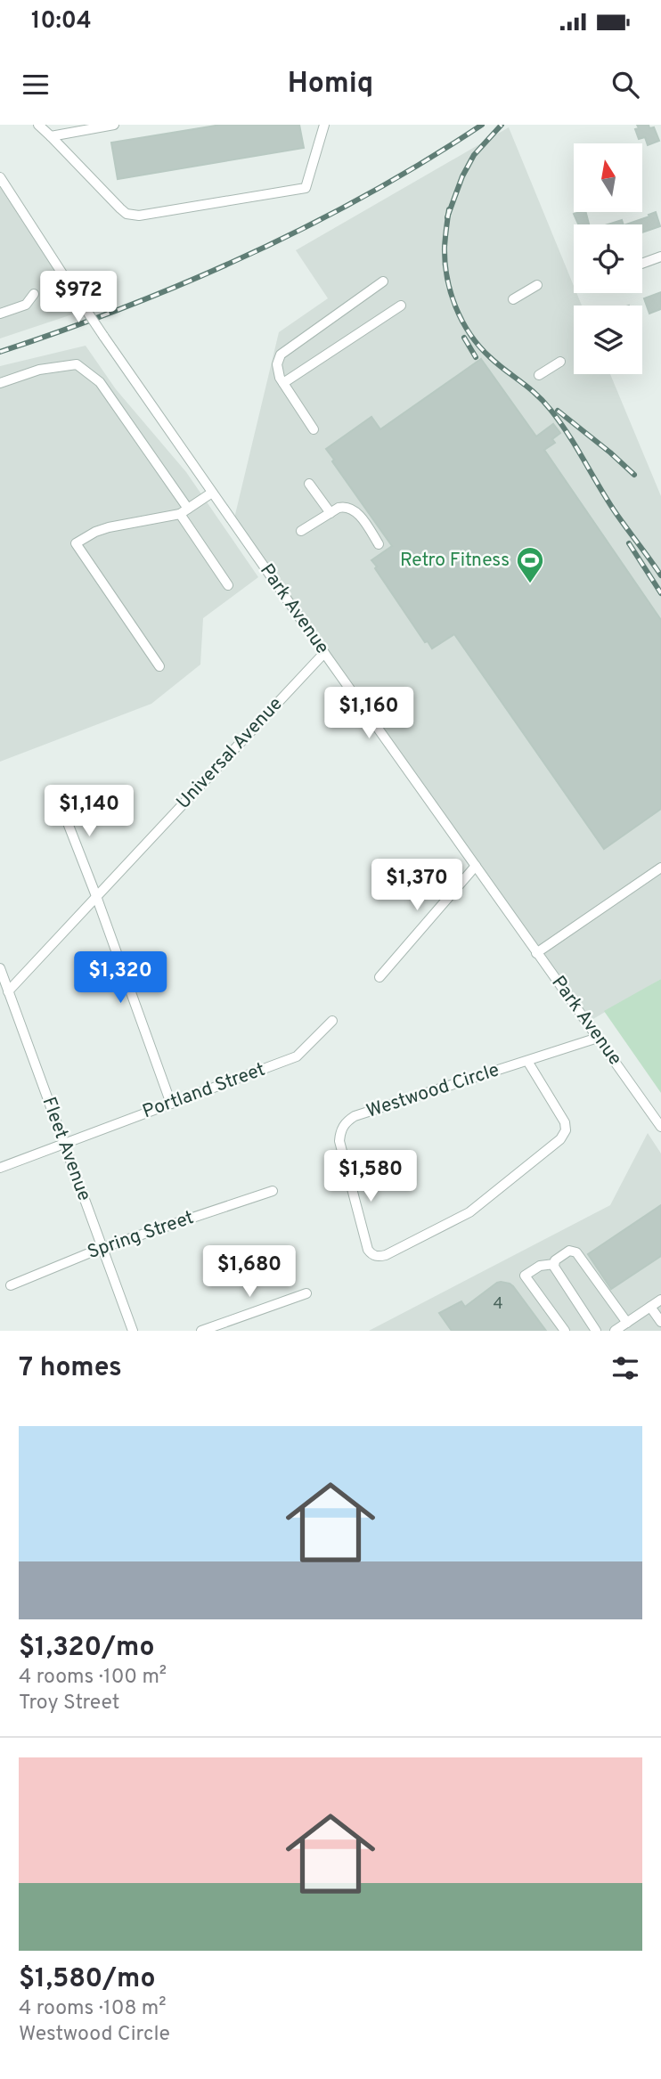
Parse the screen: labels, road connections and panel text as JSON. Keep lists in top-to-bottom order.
{
  "streets": {
    "street": [
      "Park Avenue",
      "Universal Avenue",
      "Portland Street",
      "Westwood Circle",
      "Fleet Avenue",
      "Spring Street"
    ]
  },
  "crossings": [
    ["Park Avenue", "Universal Avenue"],
    ["Park Avenue", "Westwood Circle"],
    ["Universal Avenue", "Fleet Avenue"],
    ["Portland Street", "Fleet Avenue"],
    ["Fleet Avenue", "Spring Street"]
  ],
  "places": {
    "sports": ["Retro Fitness"]
  },
  "house_numbers": ["4"],
  "north": "top",
  "page": {
    "status": "10:04",
    "header": "Homiq",
    "price": [
      "$972",
      "$1,160",
      "$1,140",
      "$1,370",
      "$1,320",
      "$1,580",
      "$1,680"
    ],
    "heading": "7 homes",
    "list": [
      {
        "name": "$1,320/mo",
        "note": "4 rooms · 100 m² · Troy Street"
      },
      {
        "name": "$1,580/mo",
        "note": "4 rooms · 108 m² · Westwood Circle"
      }
    ]
  }
}
